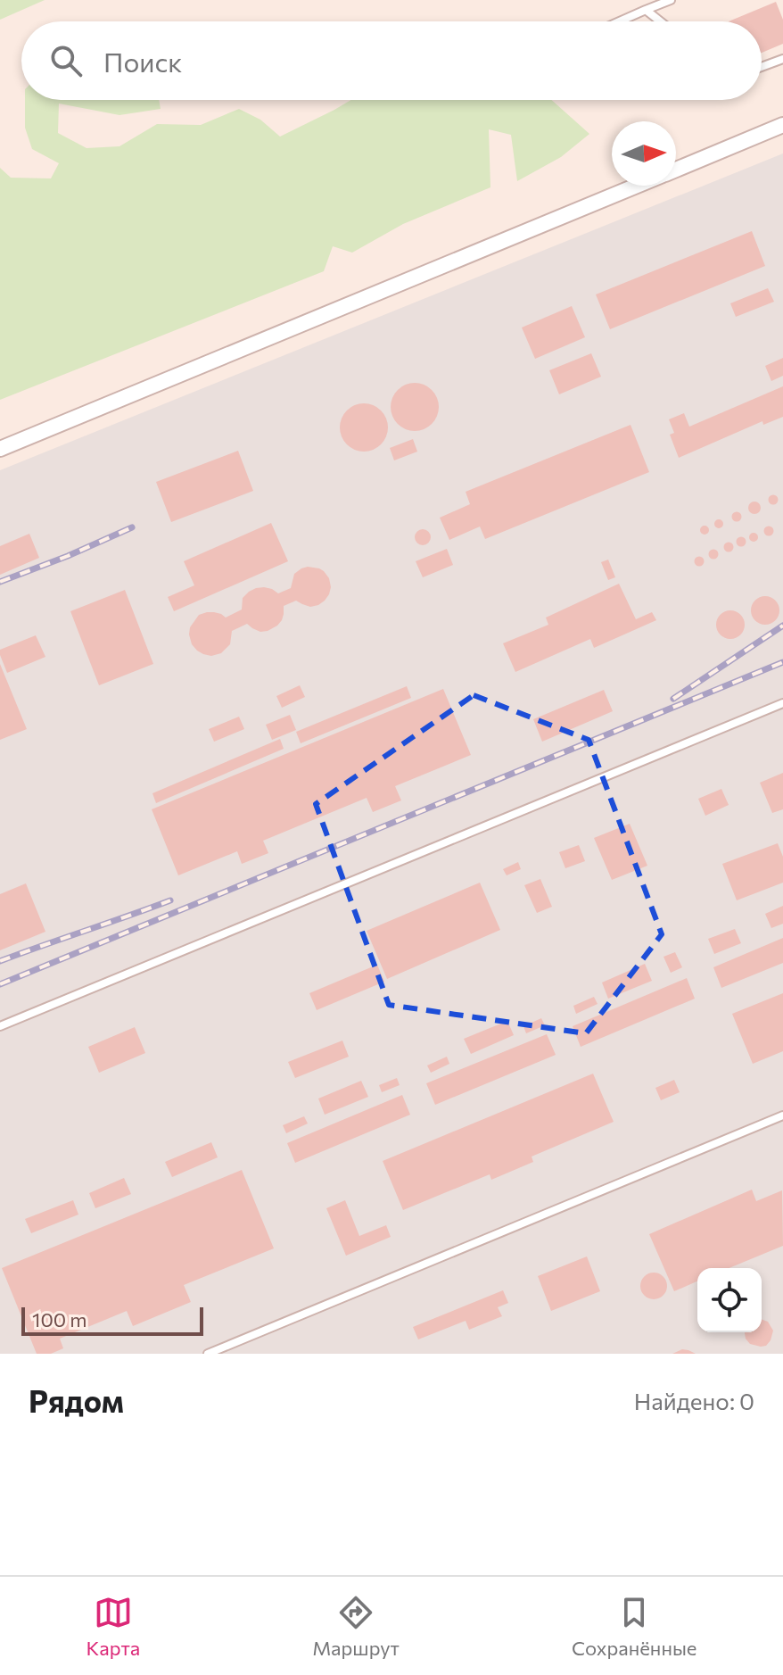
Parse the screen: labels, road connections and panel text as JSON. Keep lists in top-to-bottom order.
{
  "scale_bar": "100 m",
  "north": "right",
  "page": {
    "search": "Поиск",
    "scale": "100 m",
    "heading": ["Рядом", "Найдено: 0"],
    "nav": ["Карта", "Маршрут", "Сохранённые"]
  }
}
